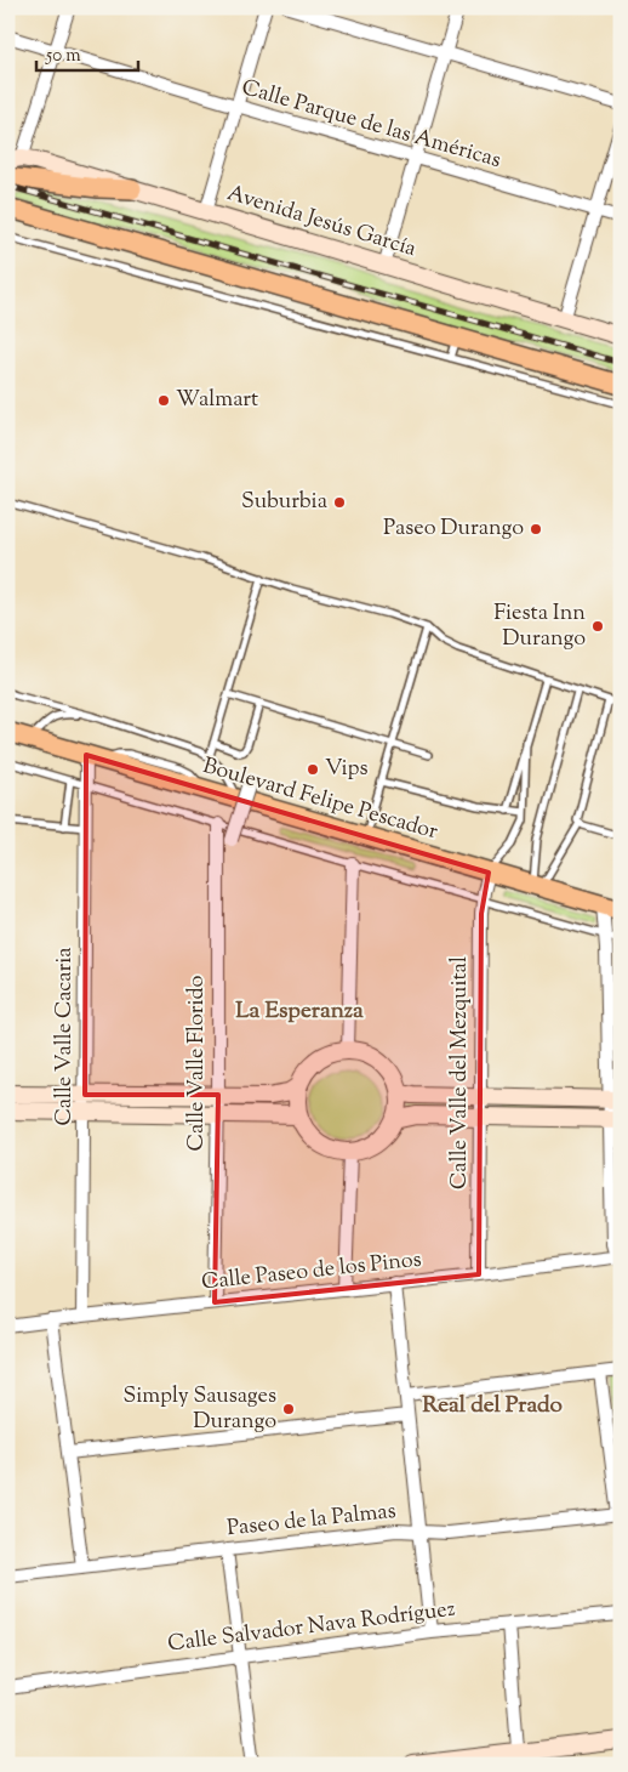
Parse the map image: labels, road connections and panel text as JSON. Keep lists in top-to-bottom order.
{
  "streets": {
    "main road": ["Boulevard Felipe Pescador"],
    "street": [
      "Calle Parque de las Américas",
      "Avenida Jesús García",
      "Calle Valle Cacaria",
      "Calle Valle Florido",
      "Calle Valle del Mezquital",
      "Calle Paseo de los Pinos",
      "Paseo de la Palmas",
      "Calle Salvador Nava Rodríguez"
    ]
  },
  "crossings": [
    ["Boulevard Felipe Pescador", "Calle Valle Cacaria"],
    ["Boulevard Felipe Pescador", "Calle Valle del Mezquital"],
    ["Calle Valle Cacaria", "Calle Paseo de los Pinos"],
    ["Calle Valle Florido", "Calle Paseo de los Pinos"],
    ["Calle Valle del Mezquital", "Calle Paseo de los Pinos"]
  ],
  "districts": ["La Esperanza", "Real del Prado"],
  "places": [
    "Walmart",
    "Suburbia",
    "Paseo Durango",
    "Fiesta Inn Durango",
    "Vips",
    "Simply Sausages Durango"
  ],
  "scale_bar": "50 m"
}
